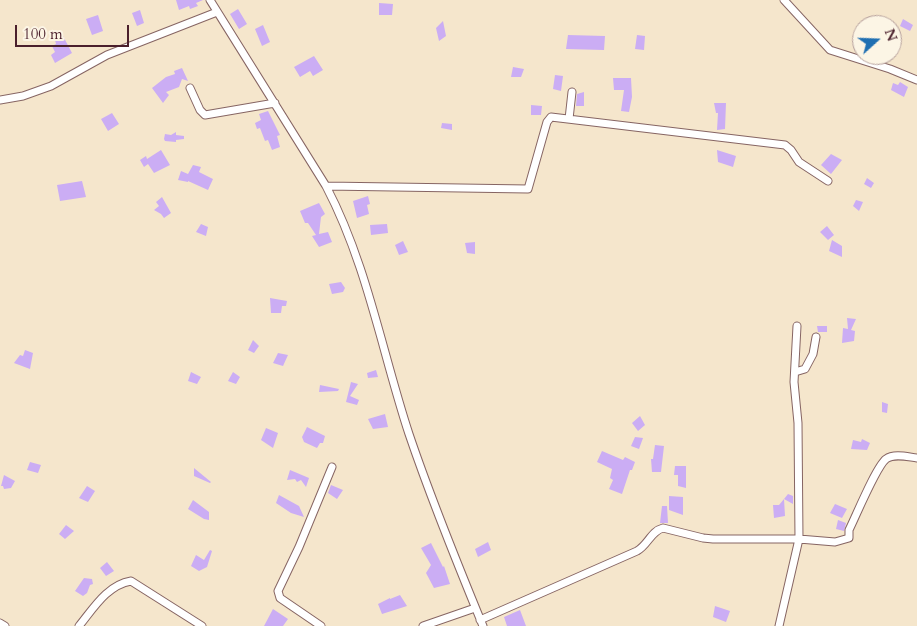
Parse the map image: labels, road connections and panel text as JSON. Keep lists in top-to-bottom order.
{
  "scale_bar": "100 m",
  "north": "right"
}
